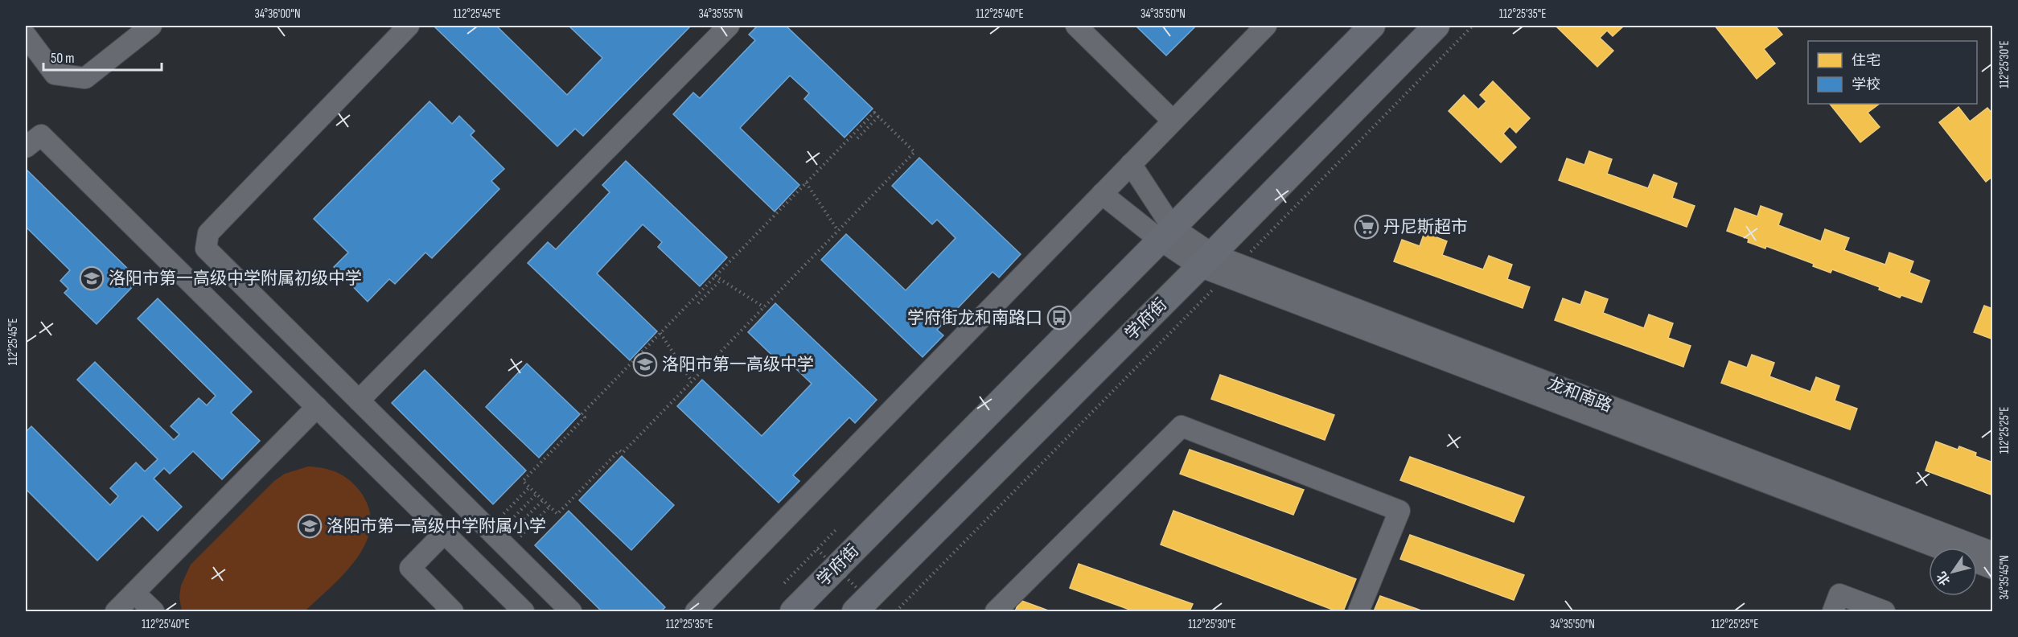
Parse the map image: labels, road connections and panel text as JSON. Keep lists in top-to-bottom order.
{
  "streets": {
    "main road": ["学府街"],
    "street": ["龙和南路"]
  },
  "crossings": [
    ["学府街", "龙和南路"]
  ],
  "places": {
    "supermarket": ["丹尼斯超市"],
    "school or university": ["洛阳市第一高级中学附属初级中学", "洛阳市第一高级中学", "洛阳市第一高级中学附属小学"],
    "bus stop": ["学府街龙和南路口"]
  },
  "legend": ["住宅", "学校"],
  "scale_bar": "50 m",
  "north": "bottom left",
  "coordinates": [
    "34°36'00\"N",
    "112°25'45\"E",
    "34°35'55\"N",
    "112°25'40\"E",
    "34°35'50\"N",
    "112°25'35\"E",
    "112°25'30\"E",
    "112°25'25\"E",
    "34°35'45\"N"
  ]
}
